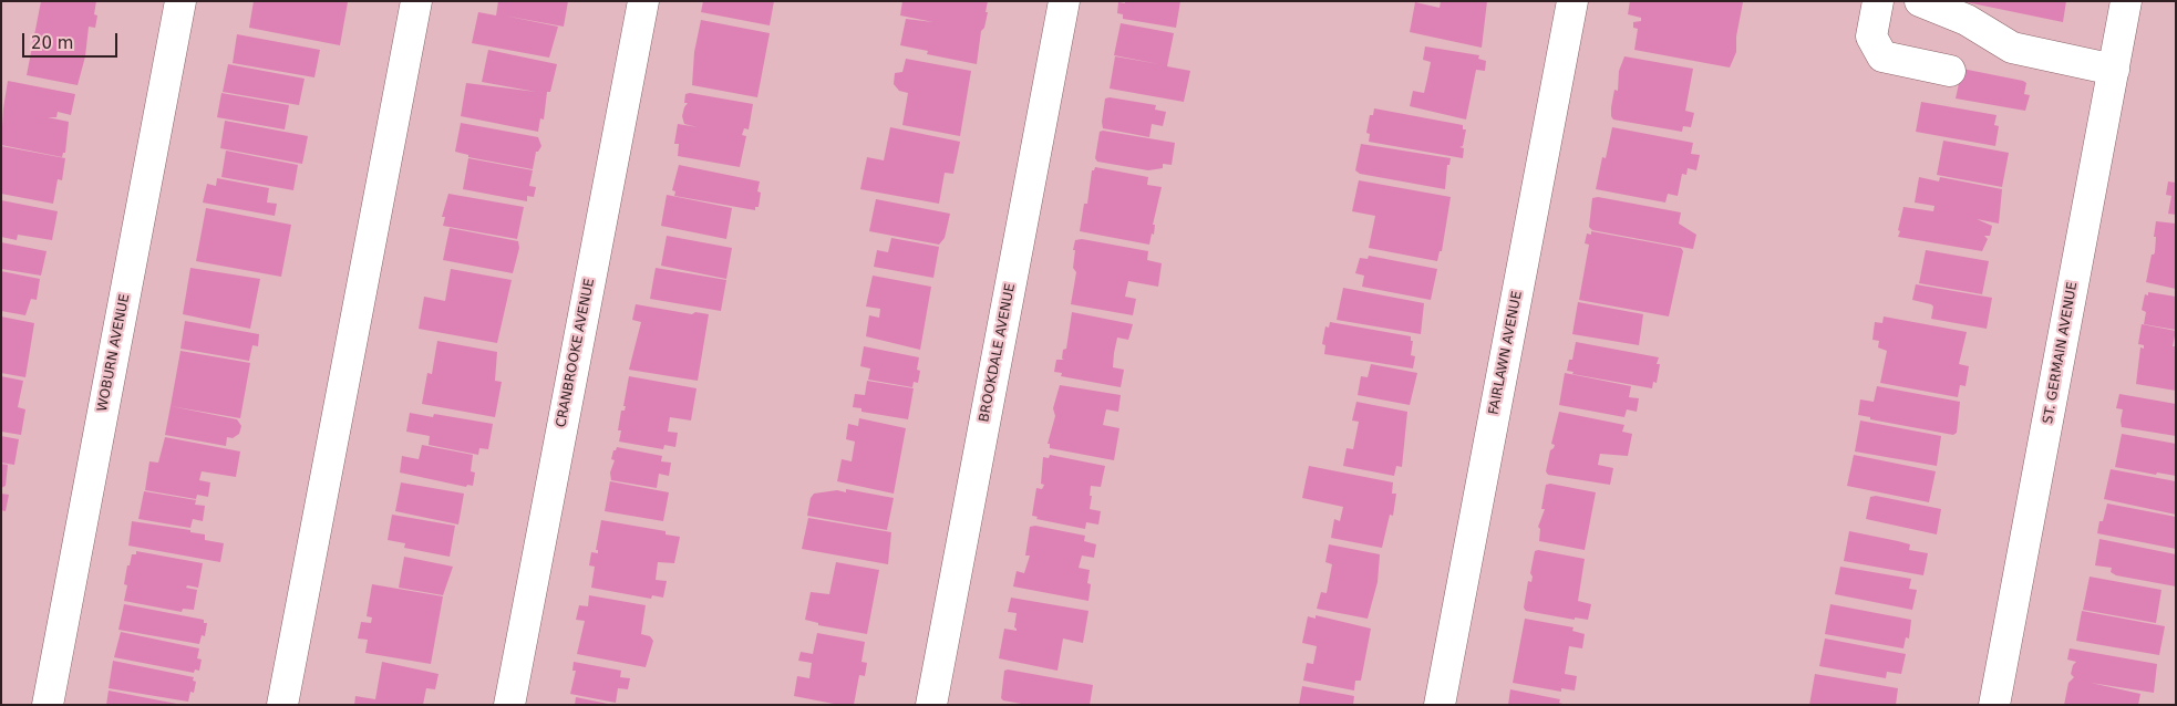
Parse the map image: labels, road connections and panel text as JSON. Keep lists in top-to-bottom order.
{
  "streets": {
    "street": [
      "WOBURN AVENUE",
      "CRANBROOKE AVENUE",
      "BROOKDALE AVENUE",
      "FAIRLAWN AVENUE",
      "ST. GERMAIN AVENUE"
    ]
  },
  "scale_bar": "20 m"
}
